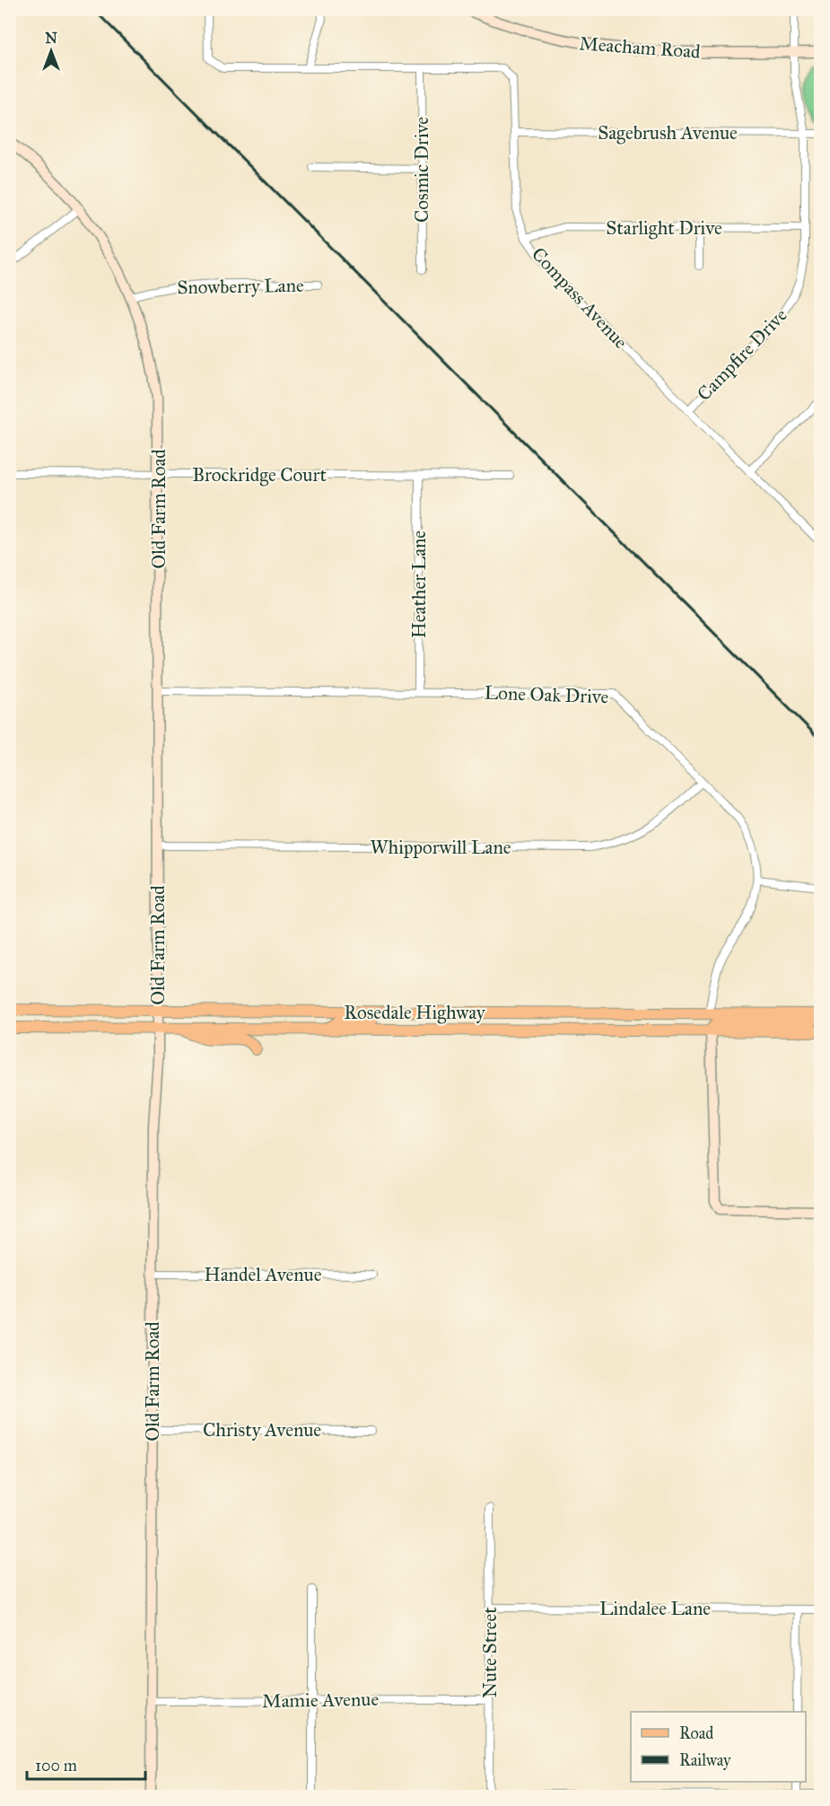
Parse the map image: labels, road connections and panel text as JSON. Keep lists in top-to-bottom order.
{
  "streets": {
    "main road": ["Rosedale Highway"],
    "street": [
      "Meacham Road",
      "Sagebrush Avenue",
      "Cosmic Drive",
      "Starlight Drive",
      "Snowberry Lane",
      "Compass Avenue",
      "Campfire Drive",
      "Brockridge Court",
      "Old Farm Road",
      "Heather Lane",
      "Lone Oak Drive",
      "Whipporwill Lane",
      "Handel Avenue",
      "Christy Avenue",
      "Lindalee Lane",
      "Nute Street",
      "Mamie Avenue"
    ]
  },
  "crossings": [
    ["Meacham Road", "Campfire Drive"],
    ["Sagebrush Avenue", "Compass Avenue"],
    ["Sagebrush Avenue", "Campfire Drive"],
    ["Cosmic Drive", "Compass Avenue"],
    ["Starlight Drive", "Compass Avenue"],
    ["Starlight Drive", "Campfire Drive"],
    ["Snowberry Lane", "Old Farm Road"],
    ["Compass Avenue", "Campfire Drive"],
    ["Brockridge Court", "Old Farm Road"],
    ["Brockridge Court", "Heather Lane"],
    ["Old Farm Road", "Lone Oak Drive"],
    ["Old Farm Road", "Whipporwill Lane"],
    ["Old Farm Road", "Rosedale Highway"],
    ["Old Farm Road", "Handel Avenue"],
    ["Old Farm Road", "Christy Avenue"],
    ["Old Farm Road", "Mamie Avenue"],
    ["Heather Lane", "Lone Oak Drive"],
    ["Lone Oak Drive", "Whipporwill Lane"],
    ["Lone Oak Drive", "Rosedale Highway"],
    ["Lindalee Lane", "Nute Street"],
    ["Nute Street", "Mamie Avenue"]
  ],
  "legend": ["Road", "Railway"],
  "scale_bar": "100 m",
  "north": "top"
}
